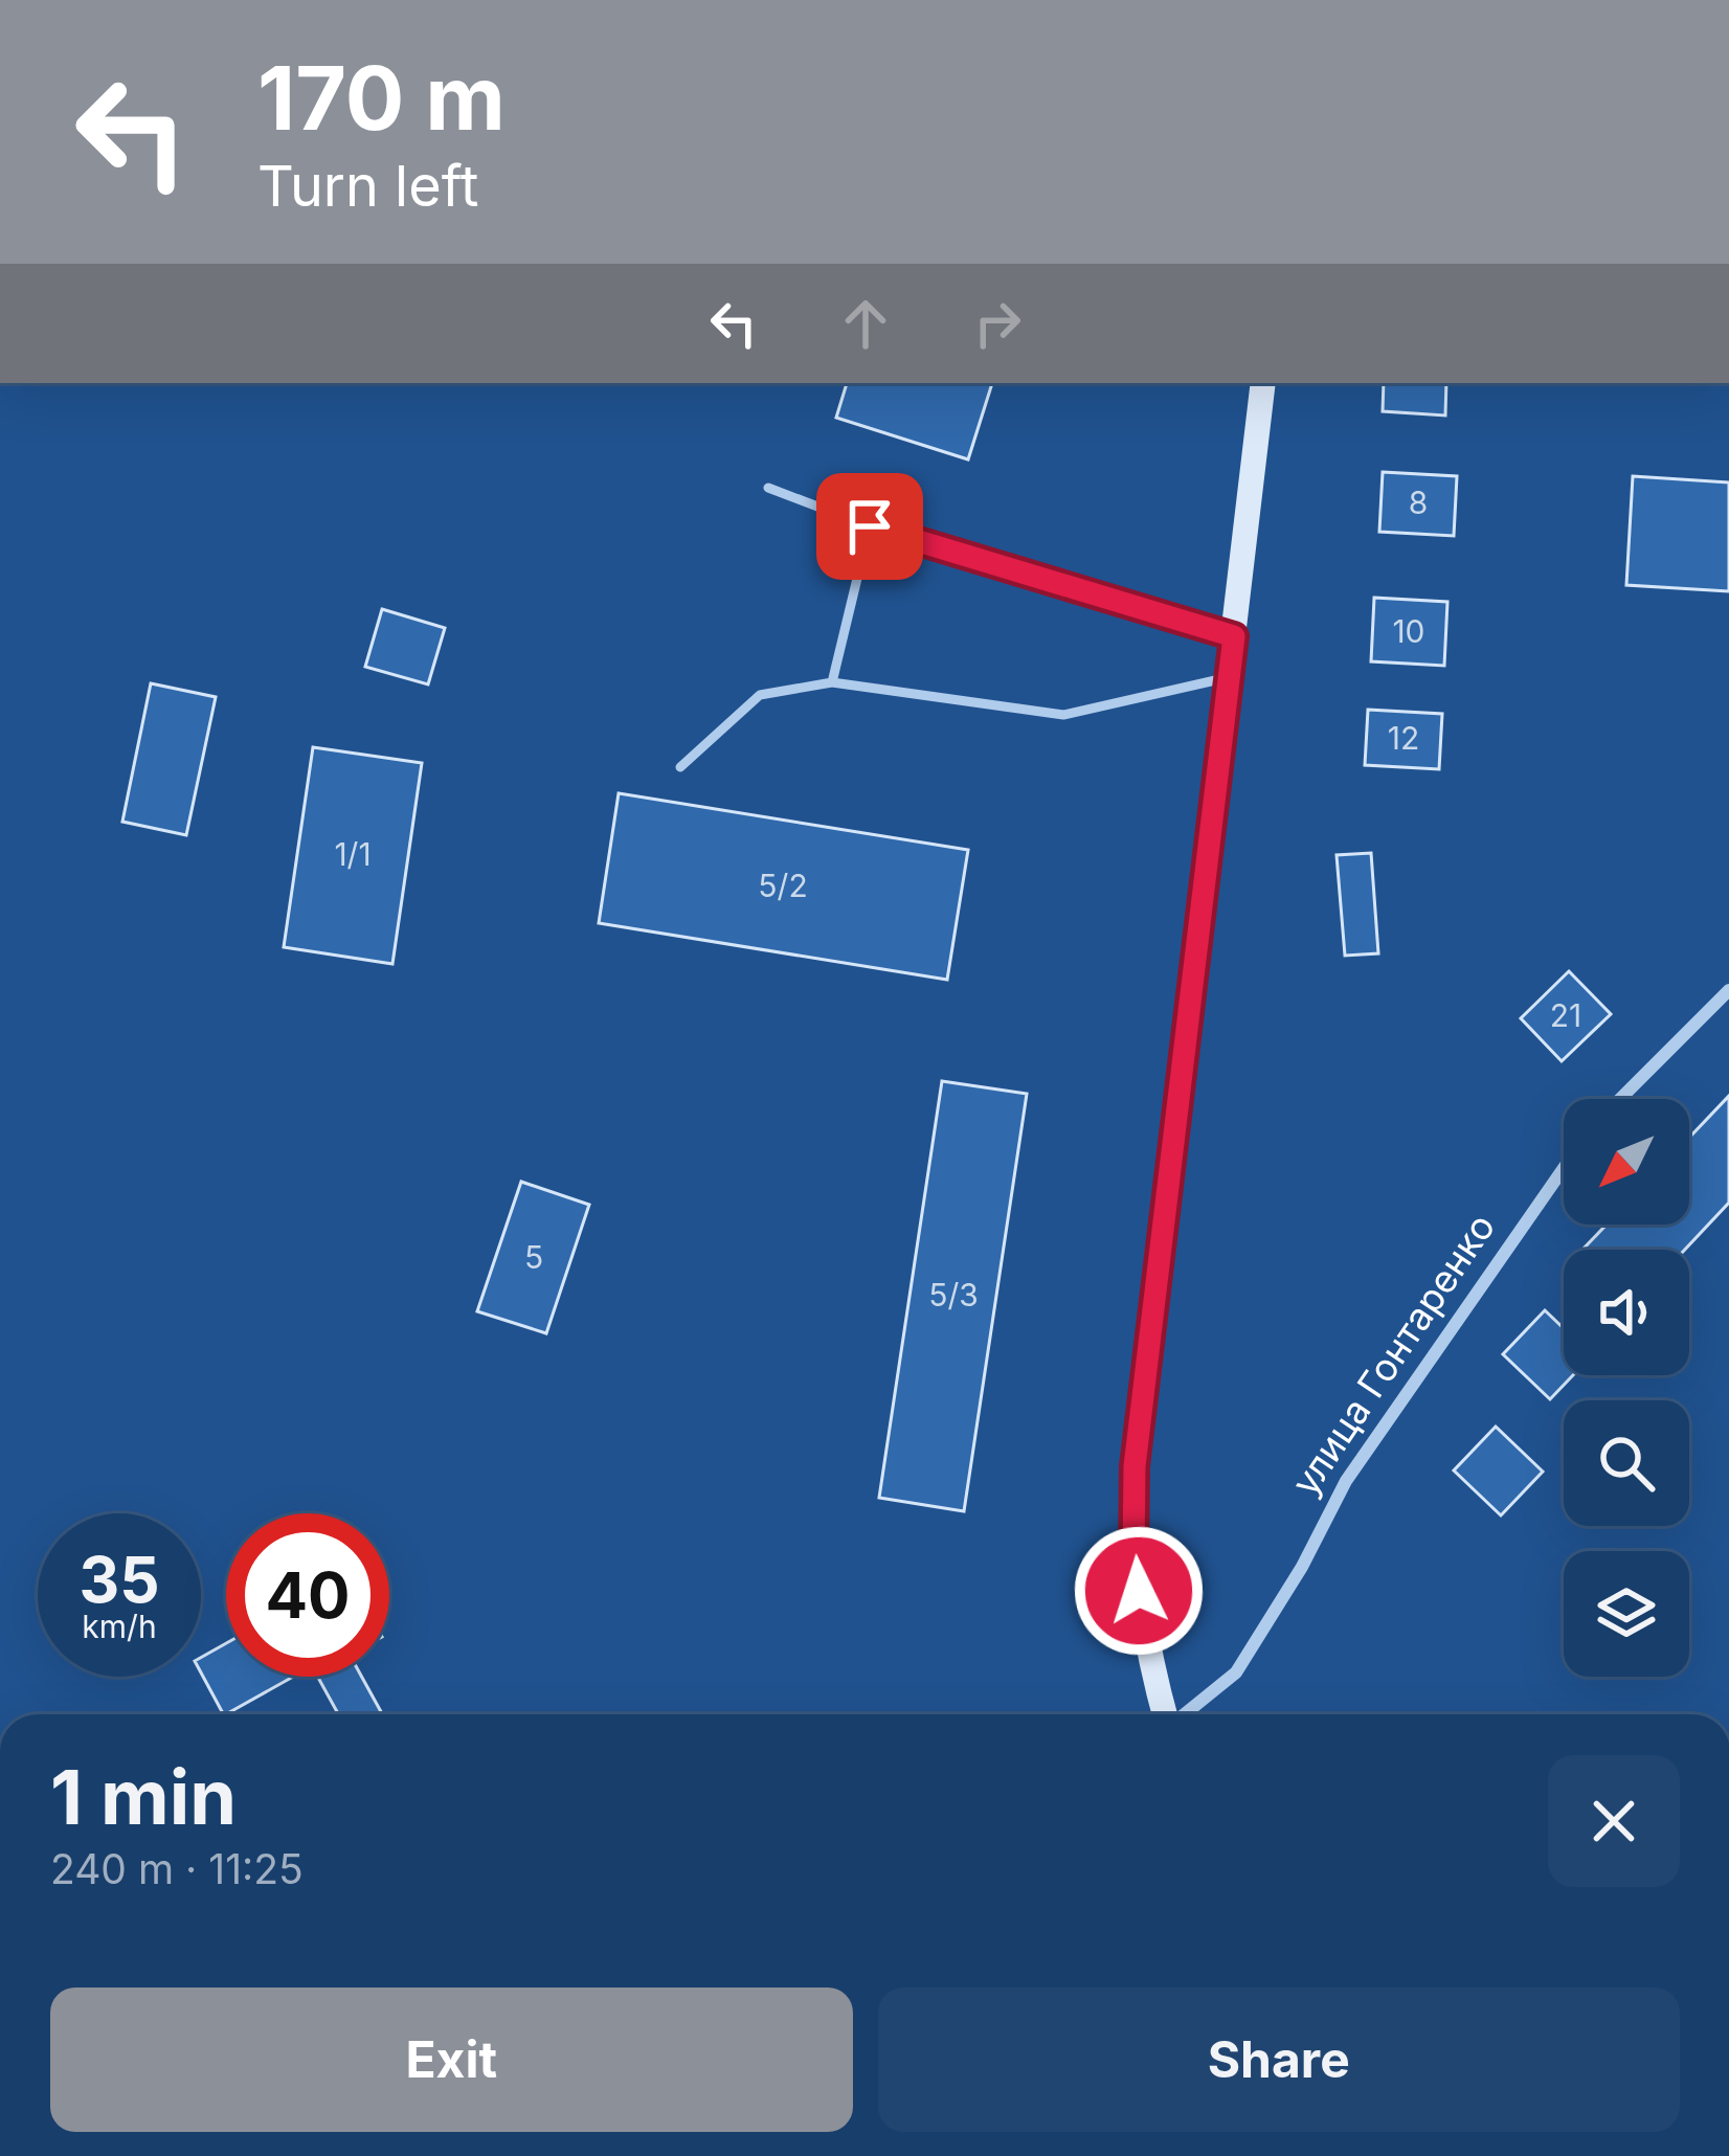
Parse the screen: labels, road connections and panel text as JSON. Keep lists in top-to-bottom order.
{
  "streets": {
    "street": ["улица Гонтаренко"]
  },
  "house_numbers": [
    "8",
    "10",
    "12",
    "1/1",
    "5/2",
    "21",
    "5",
    "5/3"
  ],
  "north": "bottom left",
  "page": {
    "turn": ["170 m", "Turn left"],
    "speed": "35 km/h",
    "limit": "40",
    "heading": ["1 min", "240 m · 11:25"],
    "buttons": ["Exit", "Share"]
  }
}
